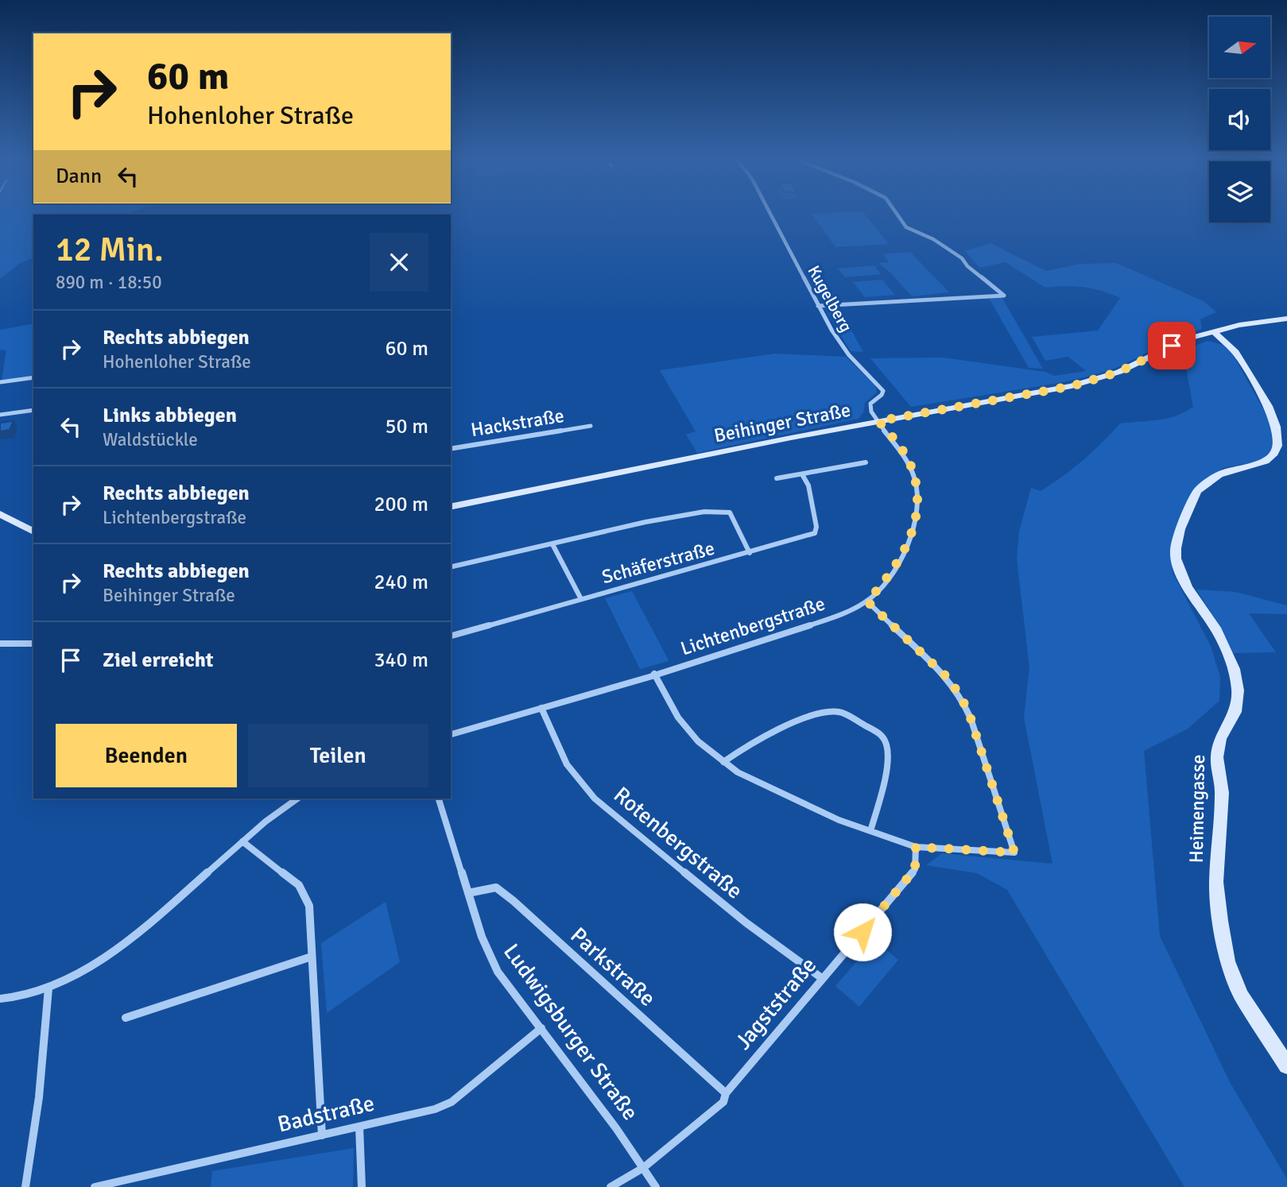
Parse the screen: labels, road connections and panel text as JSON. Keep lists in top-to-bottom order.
{
  "streets": {
    "main road": ["Beihinger Straße", "Heimengasse"],
    "street": [
      "Kugelberg",
      "Hackstraße",
      "Schäferstraße",
      "Lichtenbergstraße",
      "Rotenbergstraße",
      "Parkstraße",
      "Jagststraße",
      "Ludwigsburger Straße",
      "Badstraße"
    ]
  },
  "crossings": [
    ["Kugelberg", "Beihinger Straße"],
    ["Kugelberg", "Lichtenbergstraße"],
    ["Beihinger Straße", "Lichtenbergstraße"],
    ["Beihinger Straße", "Heimengasse"],
    ["Lichtenbergstraße", "Rotenbergstraße"],
    ["Rotenbergstraße", "Jagststraße"],
    ["Parkstraße", "Jagststraße"],
    ["Parkstraße", "Ludwigsburger Straße"],
    ["Jagststraße", "Ludwigsburger Straße"],
    ["Ludwigsburger Straße", "Badstraße"]
  ],
  "north": "right",
  "page": {
    "turn": ["60 m", "Hohenloher Straße"],
    "then": "Dann",
    "heading": ["12 Min.", "890 m · 18:50"],
    "list": [
      {
        "name": "Rechts abbiegen",
        "note": "Hohenloher Straße",
        "value": "60 m"
      },
      {
        "name": "Links abbiegen",
        "note": "Waldstückle",
        "value": "50 m"
      },
      {
        "name": "Rechts abbiegen",
        "note": "Lichtenbergstraße",
        "value": "200 m"
      },
      {
        "name": "Rechts abbiegen",
        "note": "Beihinger Straße",
        "value": "240 m"
      },
      {
        "name": "Ziel erreicht",
        "value": "340 m"
      }
    ],
    "buttons": ["Beenden", "Teilen"]
  }
}
